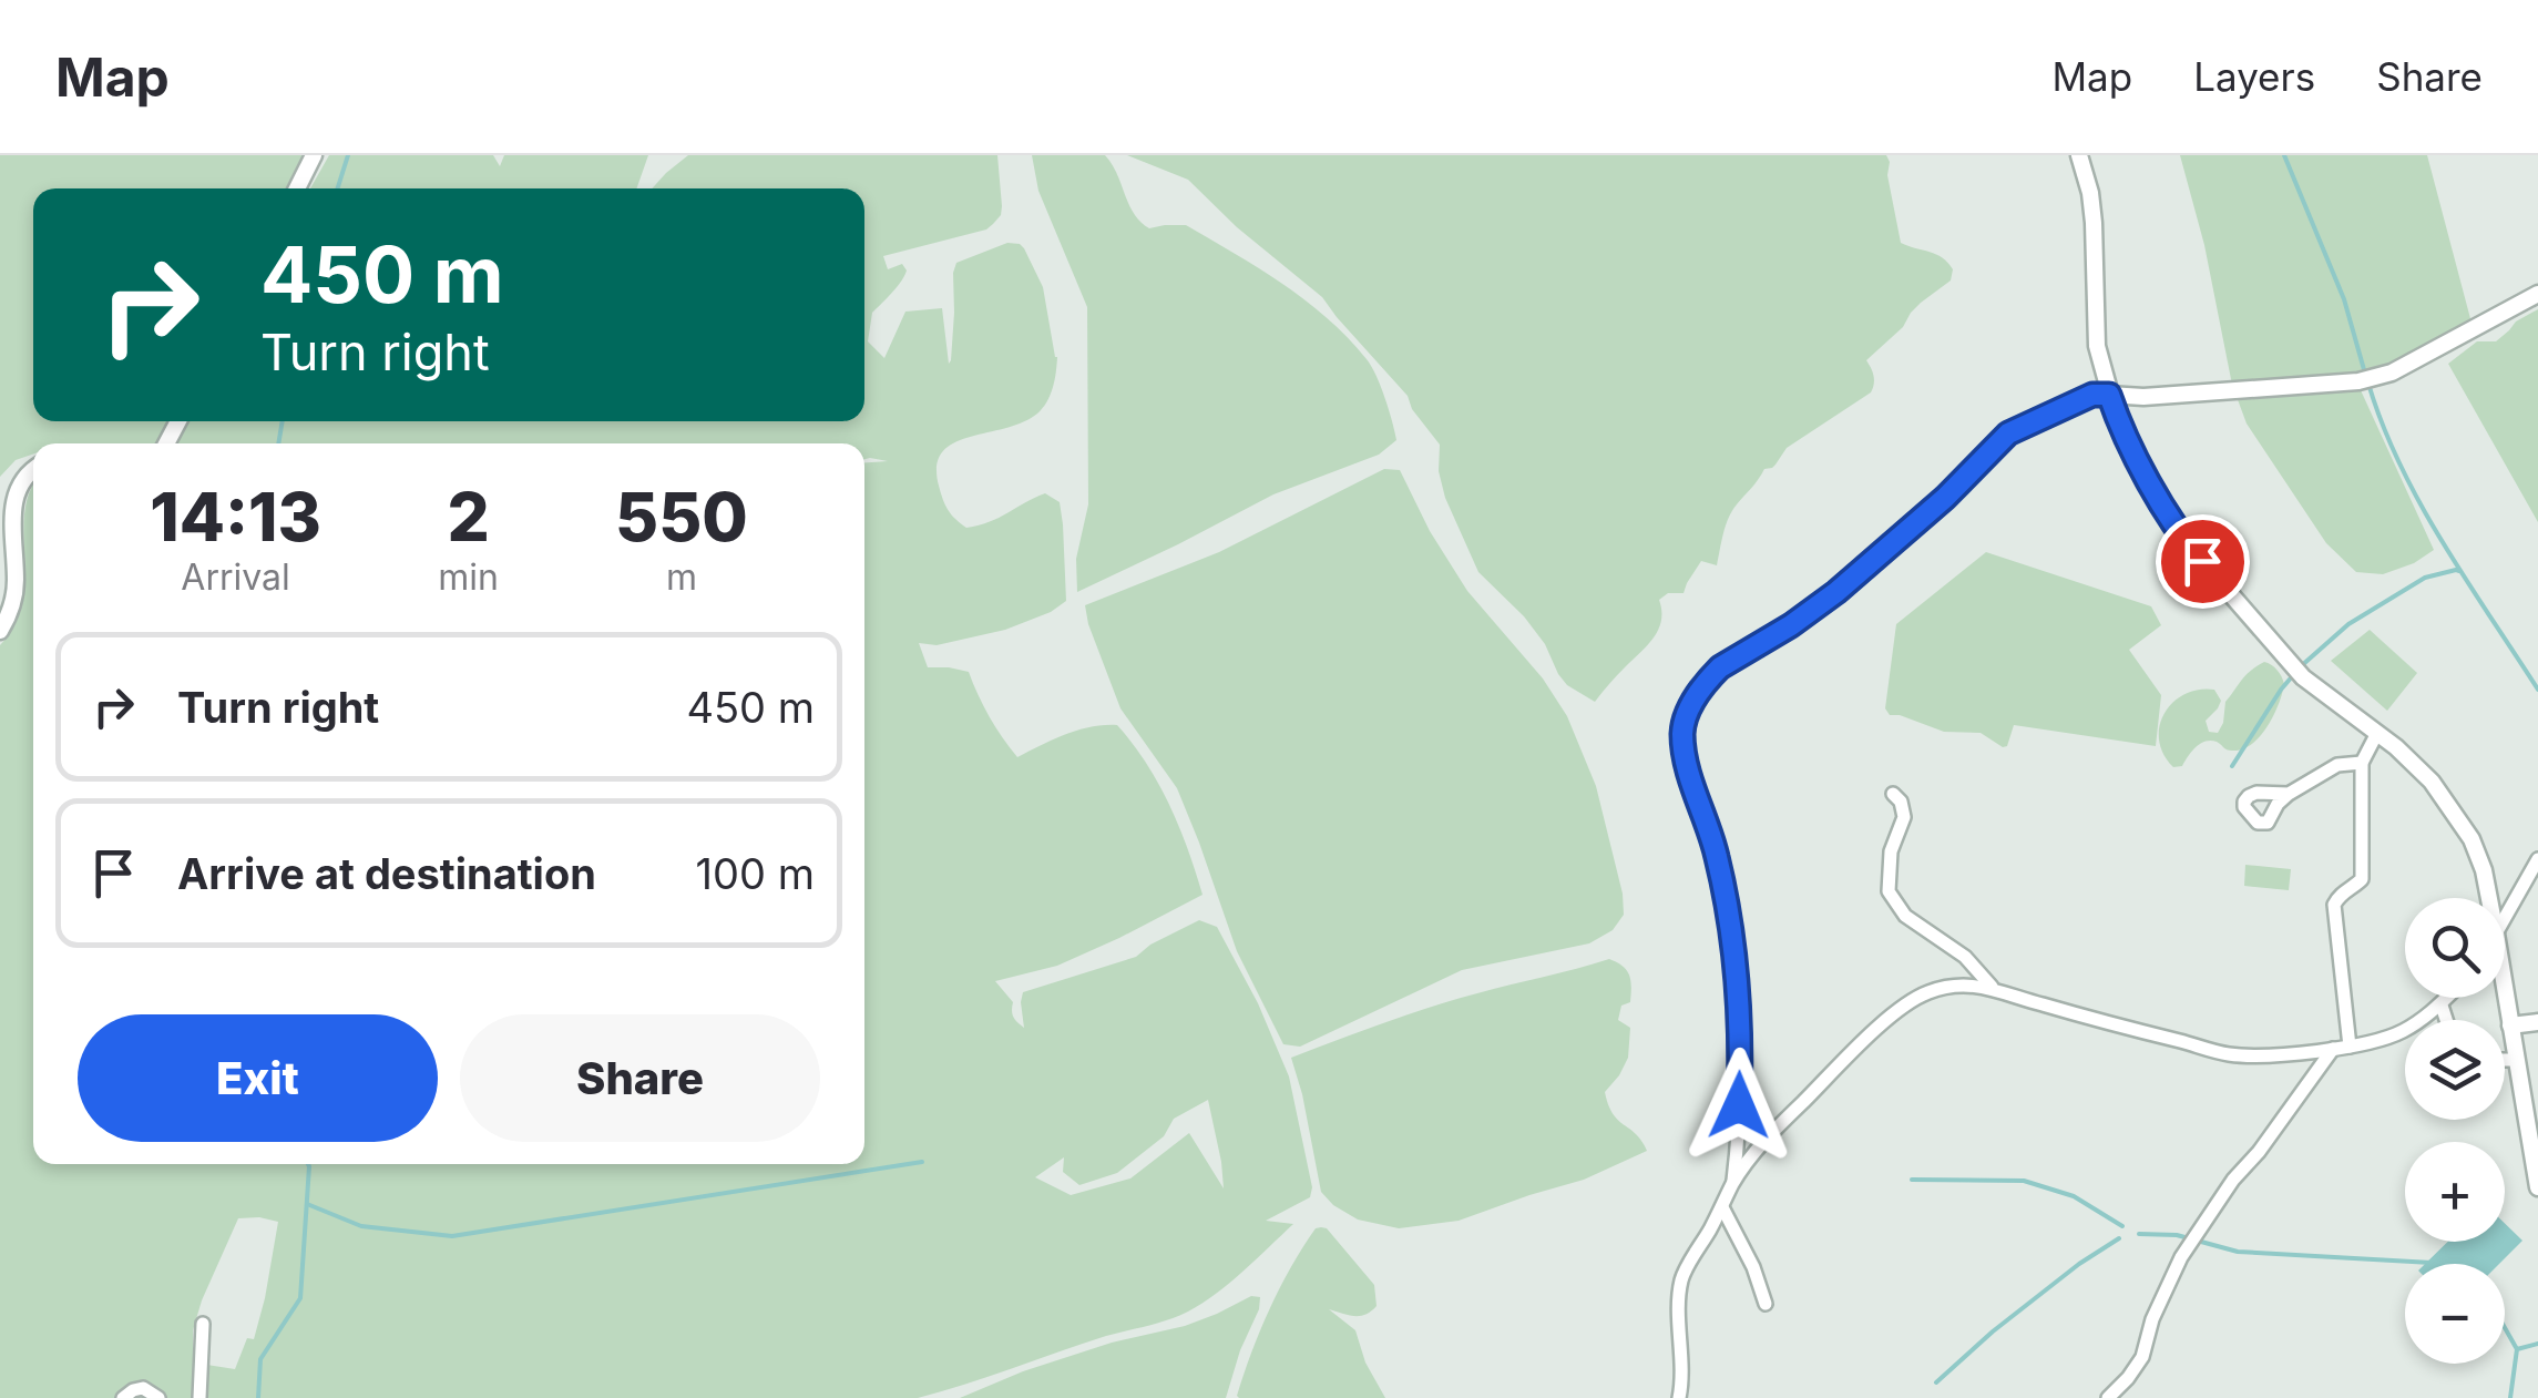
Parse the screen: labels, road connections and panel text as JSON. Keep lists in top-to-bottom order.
{
  "page": {
    "header": "Map",
    "nav": ["Map", "Layers", "Share"],
    "turn": ["450 m", "Turn right"],
    "eta": [
      "14:13",
      "Arrival",
      "2",
      "min",
      "550",
      "m"
    ],
    "list": [
      {
        "name": "Turn right",
        "value": "450 m"
      },
      {
        "name": "Arrive at destination",
        "value": "100 m"
      }
    ],
    "map_buttons": ["+", "−"],
    "buttons": ["Exit", "Share"]
  }
}
